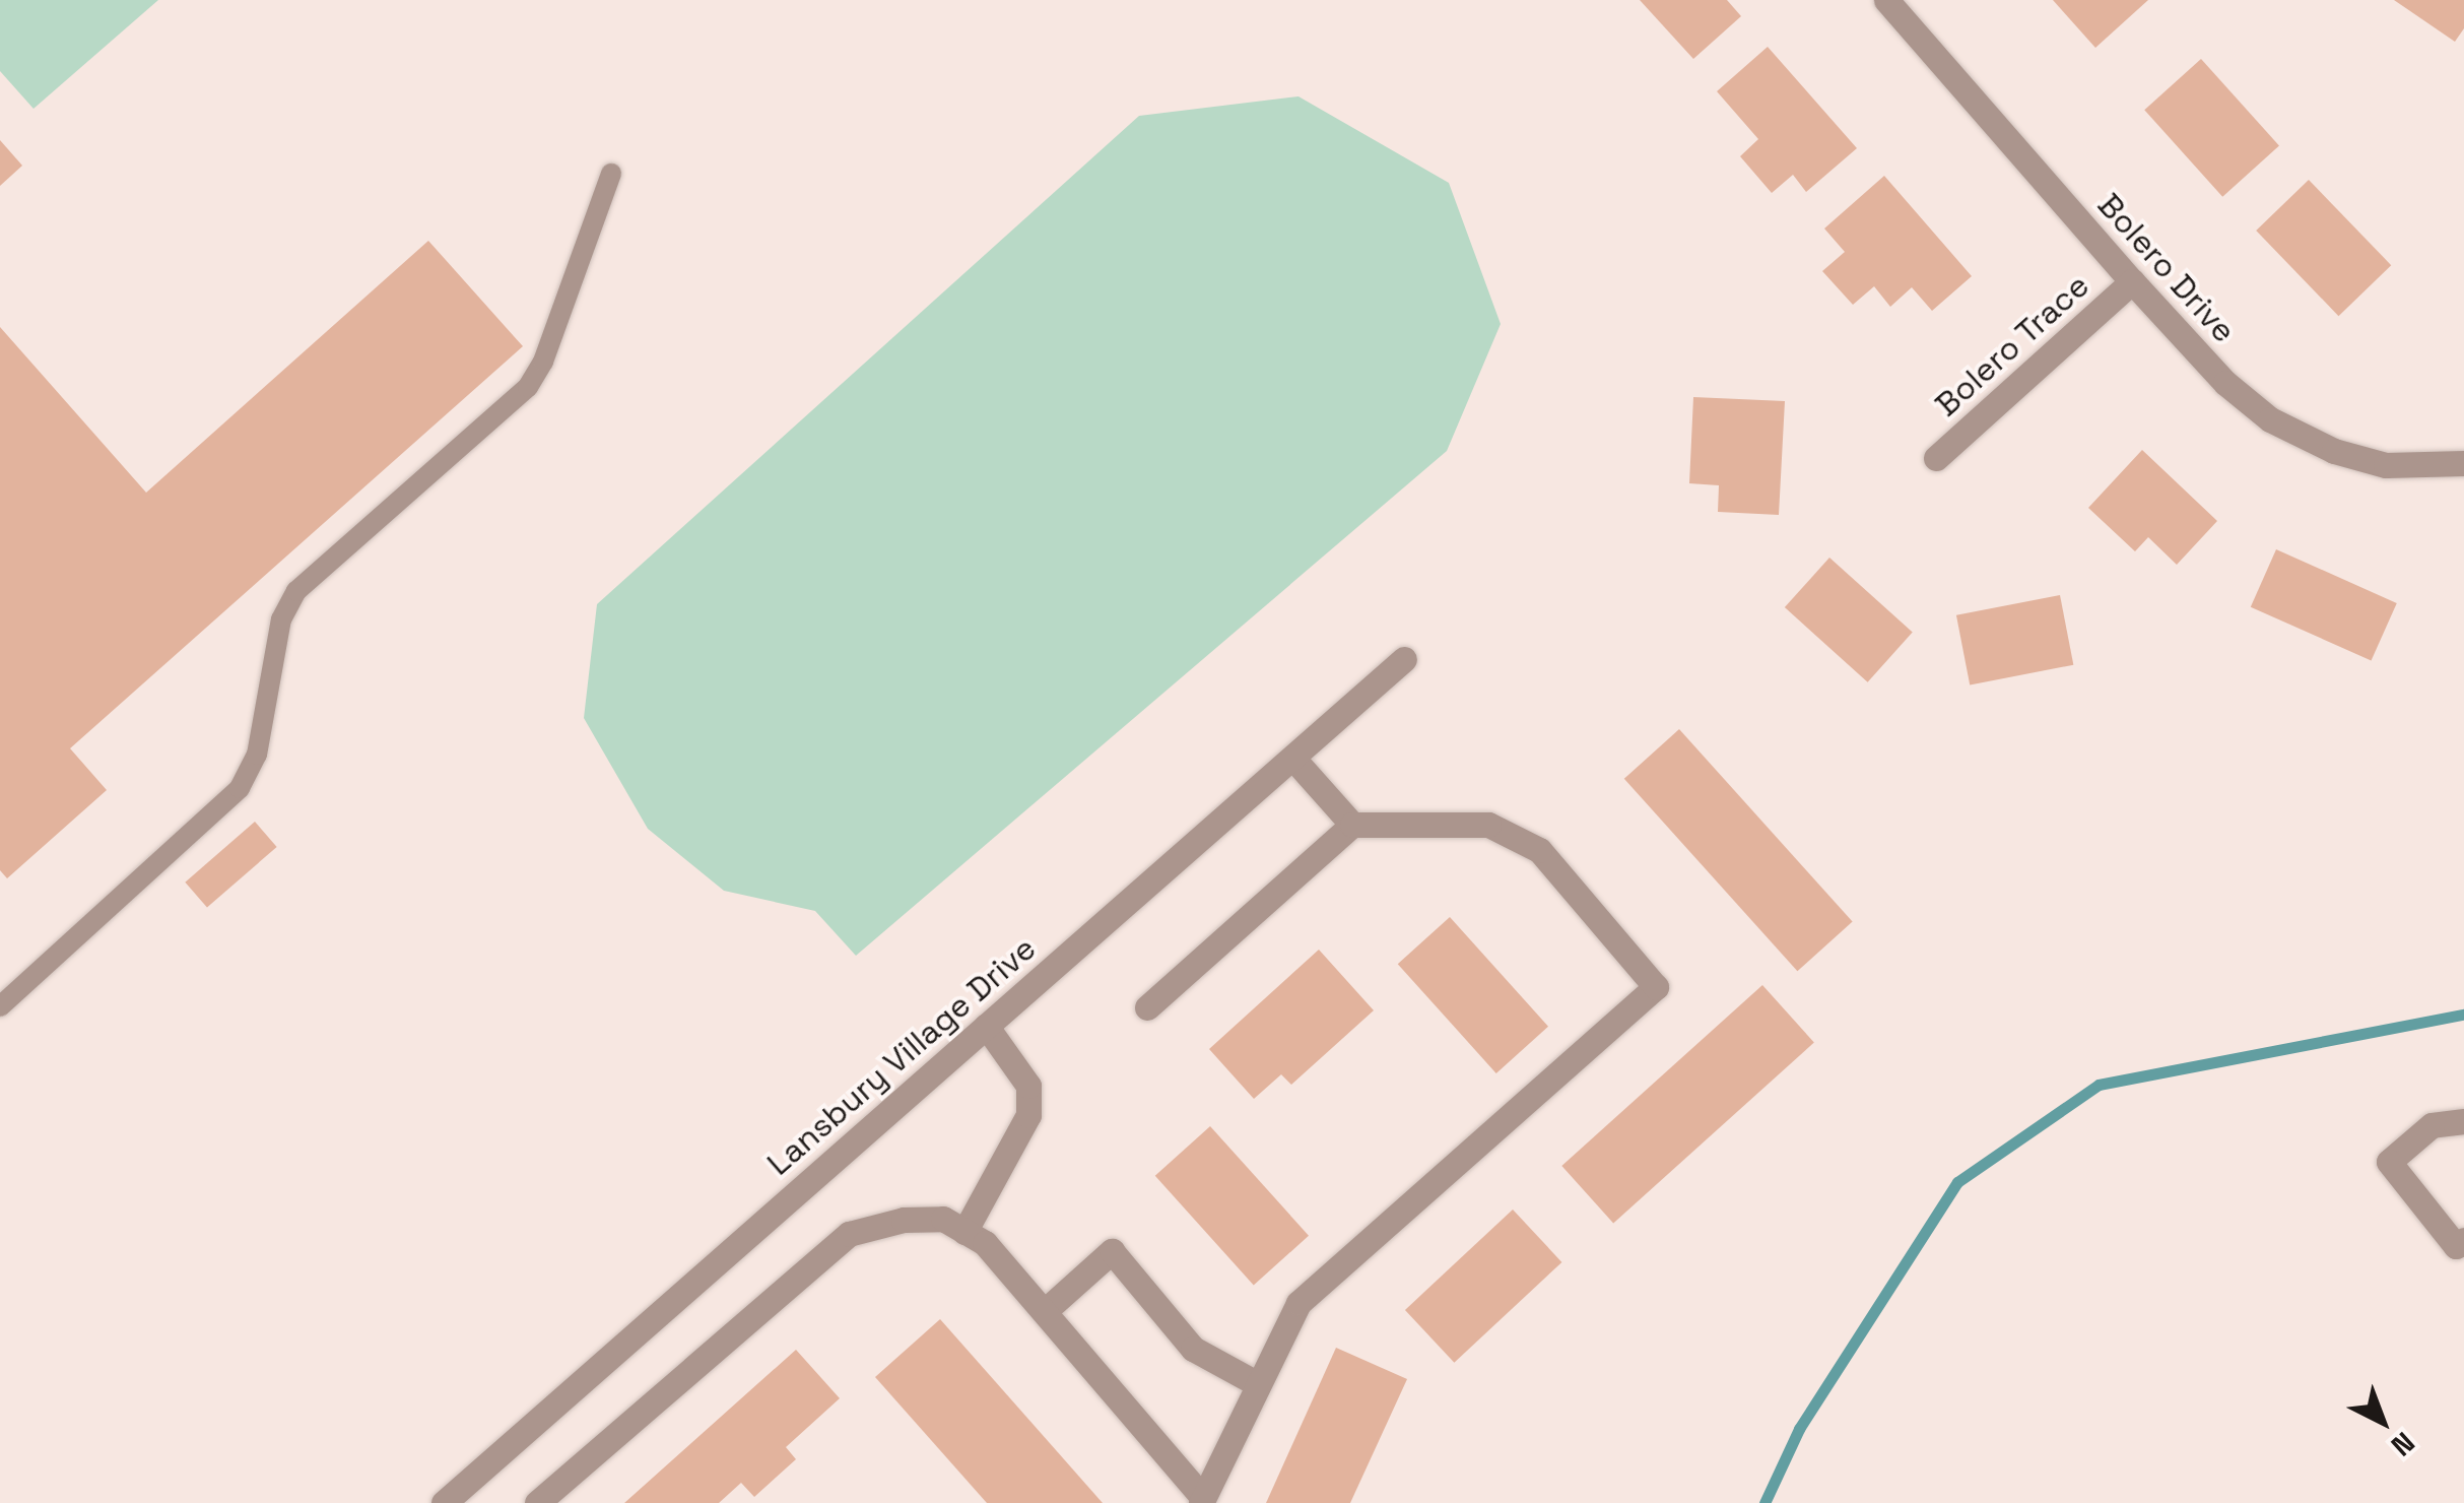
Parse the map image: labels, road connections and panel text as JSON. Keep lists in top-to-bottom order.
{
  "streets": {
    "street": ["Bolero Drive", "Bolero Trace", "Lansbury Village Drive"]
  },
  "crossings": [
    ["Bolero Drive", "Bolero Trace"]
  ],
  "north": "bottom right"
}
